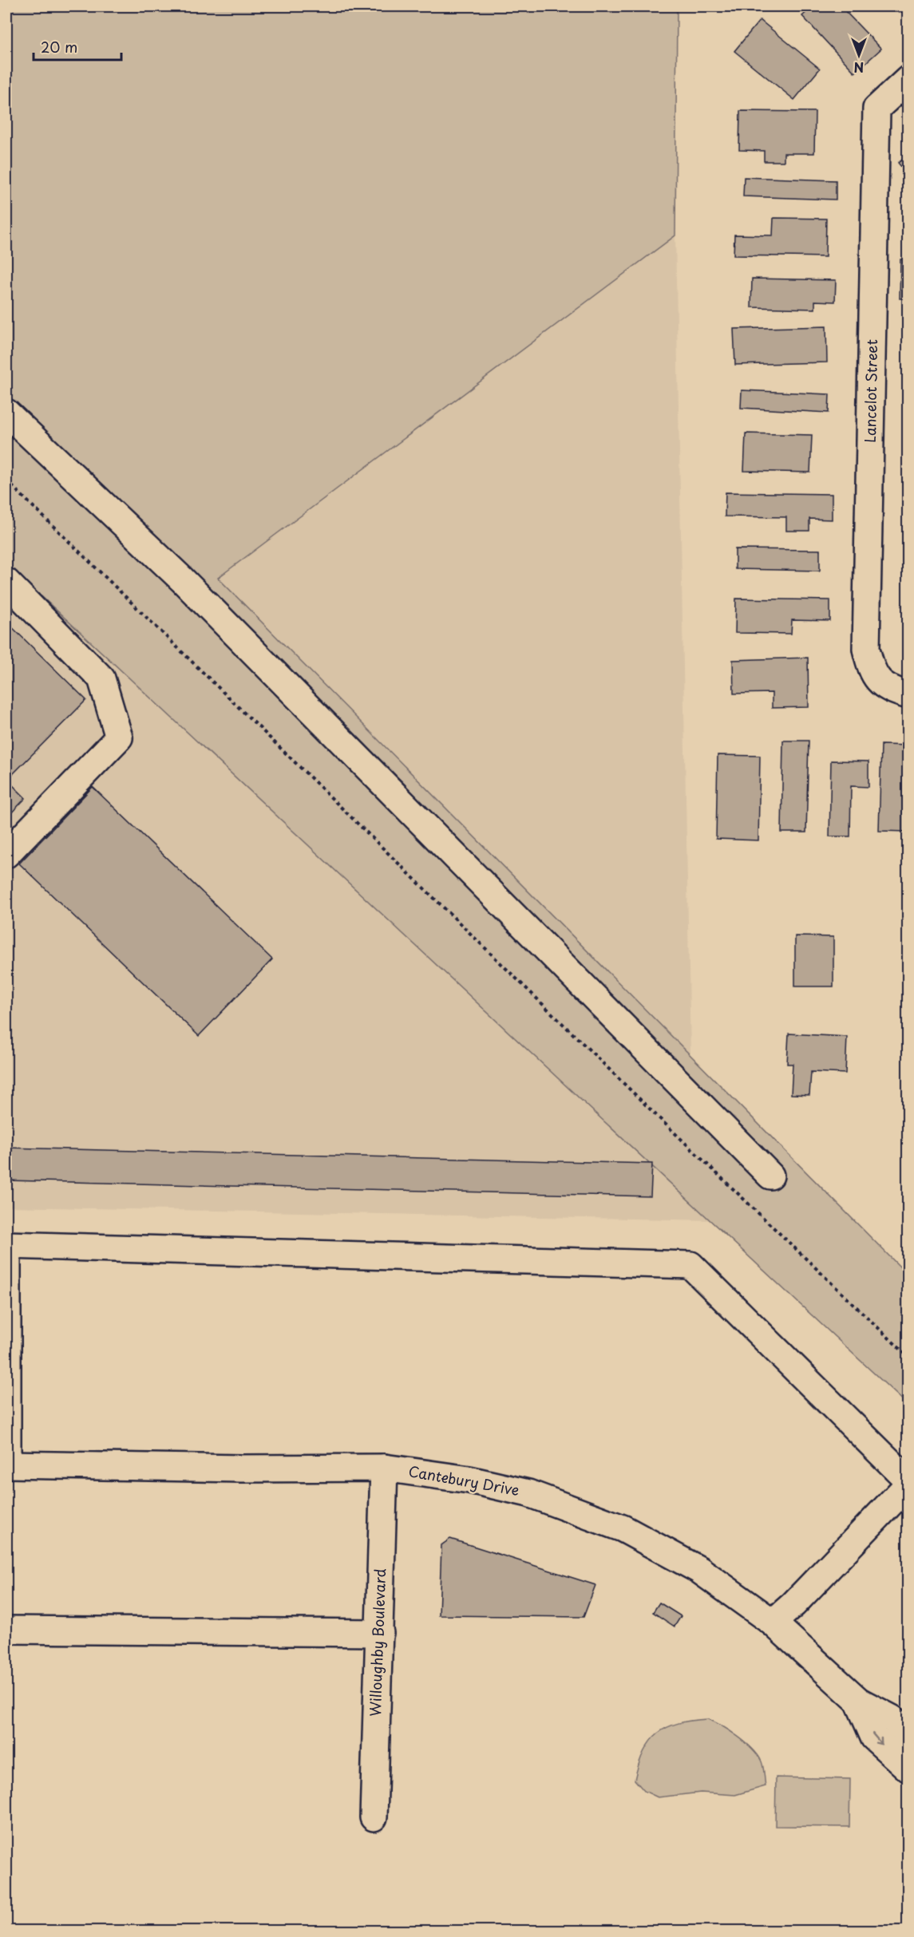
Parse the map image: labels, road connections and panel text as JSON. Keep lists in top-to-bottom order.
{
  "streets": {
    "street": ["Lancelot Street", "Cantebury Drive", "Willoughby Boulevard"]
  },
  "crossings": [
    ["Cantebury Drive", "Willoughby Boulevard"]
  ],
  "scale_bar": "20 m",
  "north": "bottom"
}
